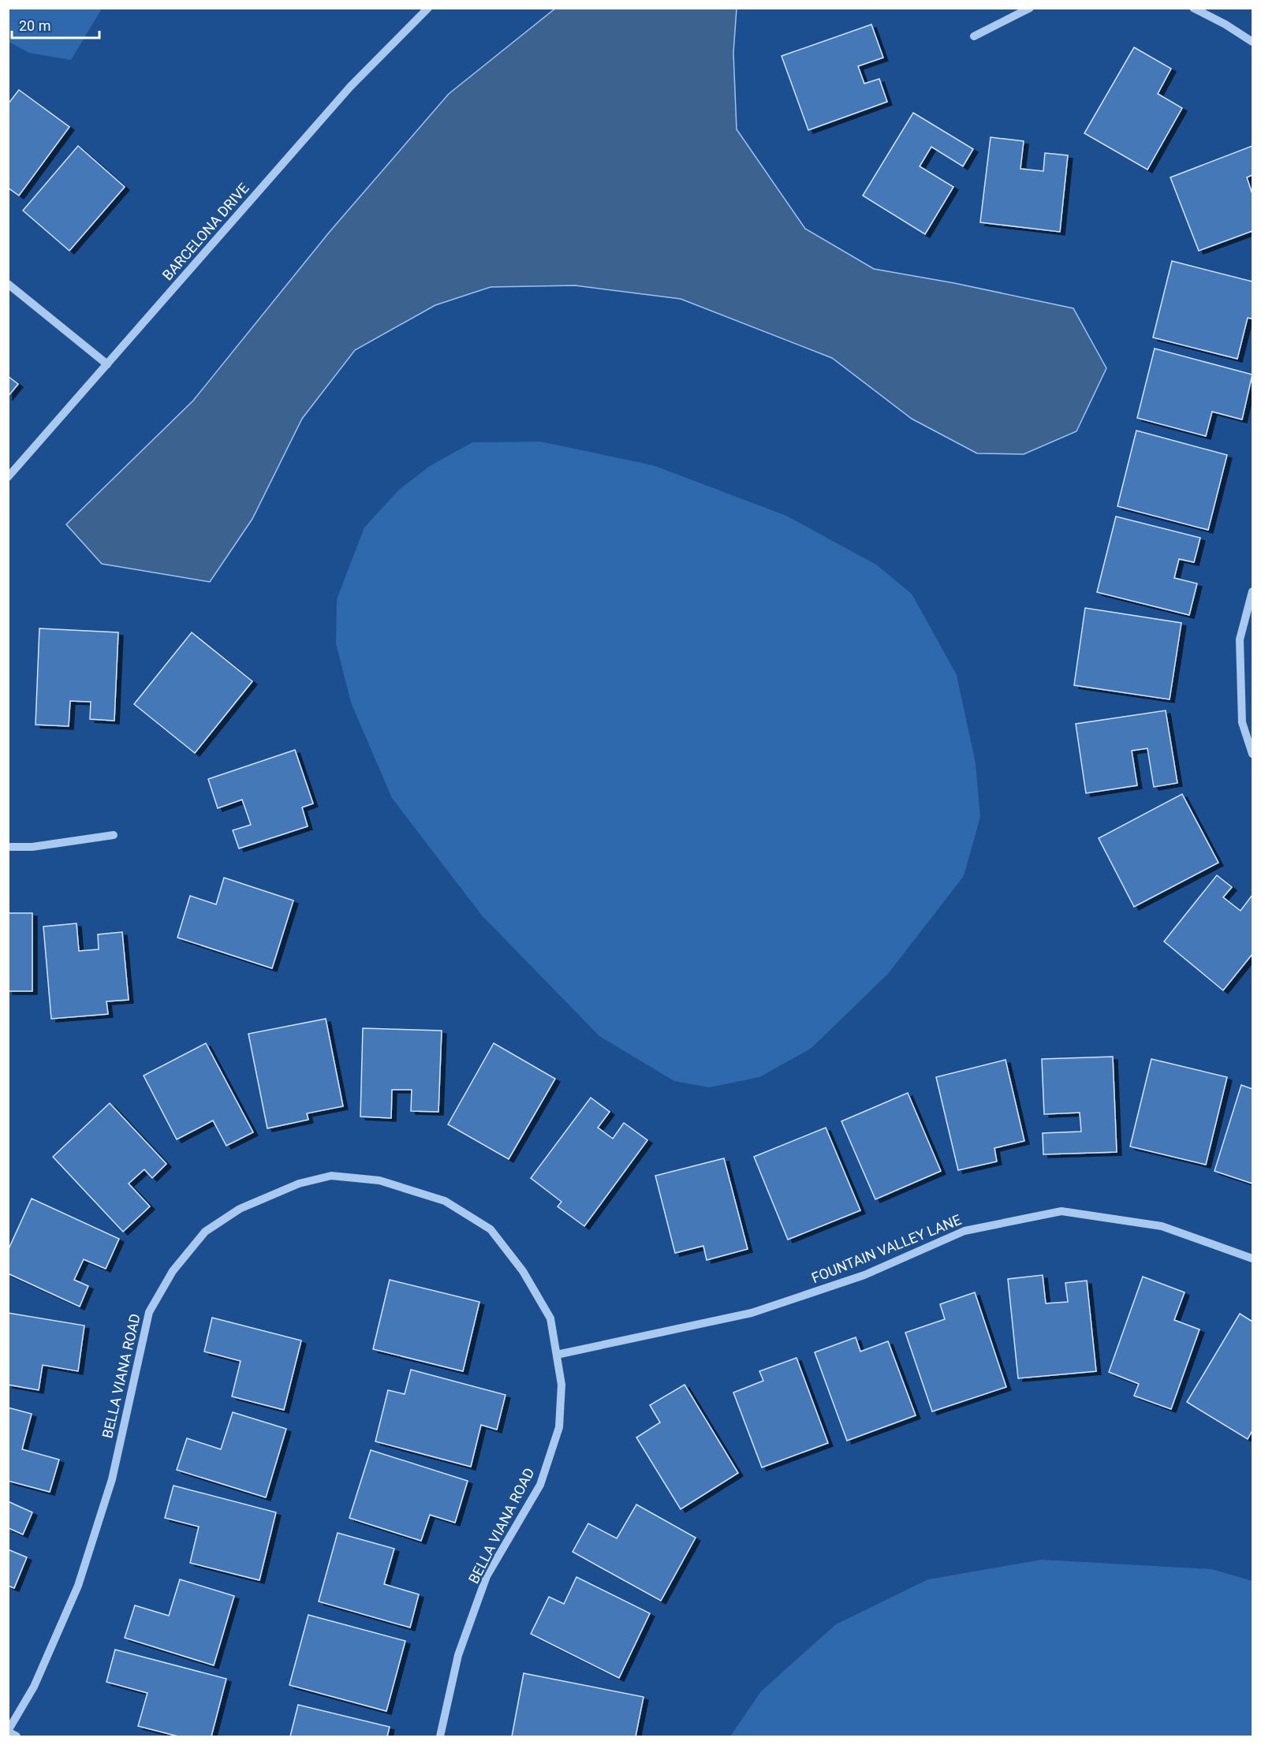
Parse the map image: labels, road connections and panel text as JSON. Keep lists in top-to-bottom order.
{
  "streets": {
    "street": ["BARCELONA DRIVE", "FOUNTAIN VALLEY LANE", "BELLA VIANA ROAD"]
  },
  "crossings": [
    ["FOUNTAIN VALLEY LANE", "BELLA VIANA ROAD"]
  ],
  "scale_bar": "20 m"
}
